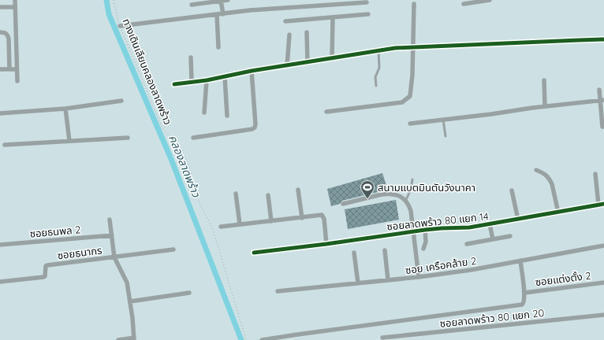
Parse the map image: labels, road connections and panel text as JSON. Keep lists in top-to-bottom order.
{
  "streets": {
    "street": [
      "ซอยลาดพร้าว 80 แยก 14",
      "ซอยธนพล 2",
      "ซอยธนากร",
      "ซอย เครือคล้าย 2",
      "ซอยแต่งตั้ง 2",
      "ซอยลาดพร้าว 80 แยก 20"
    ],
    "path": ["ทางเดินเลียบคลองลาดพร้าว"]
  },
  "water": ["คลองลาดพร้าว"],
  "places": {
    "sports": ["สนามแบตมินตันวังนาคา"]
  }
}
